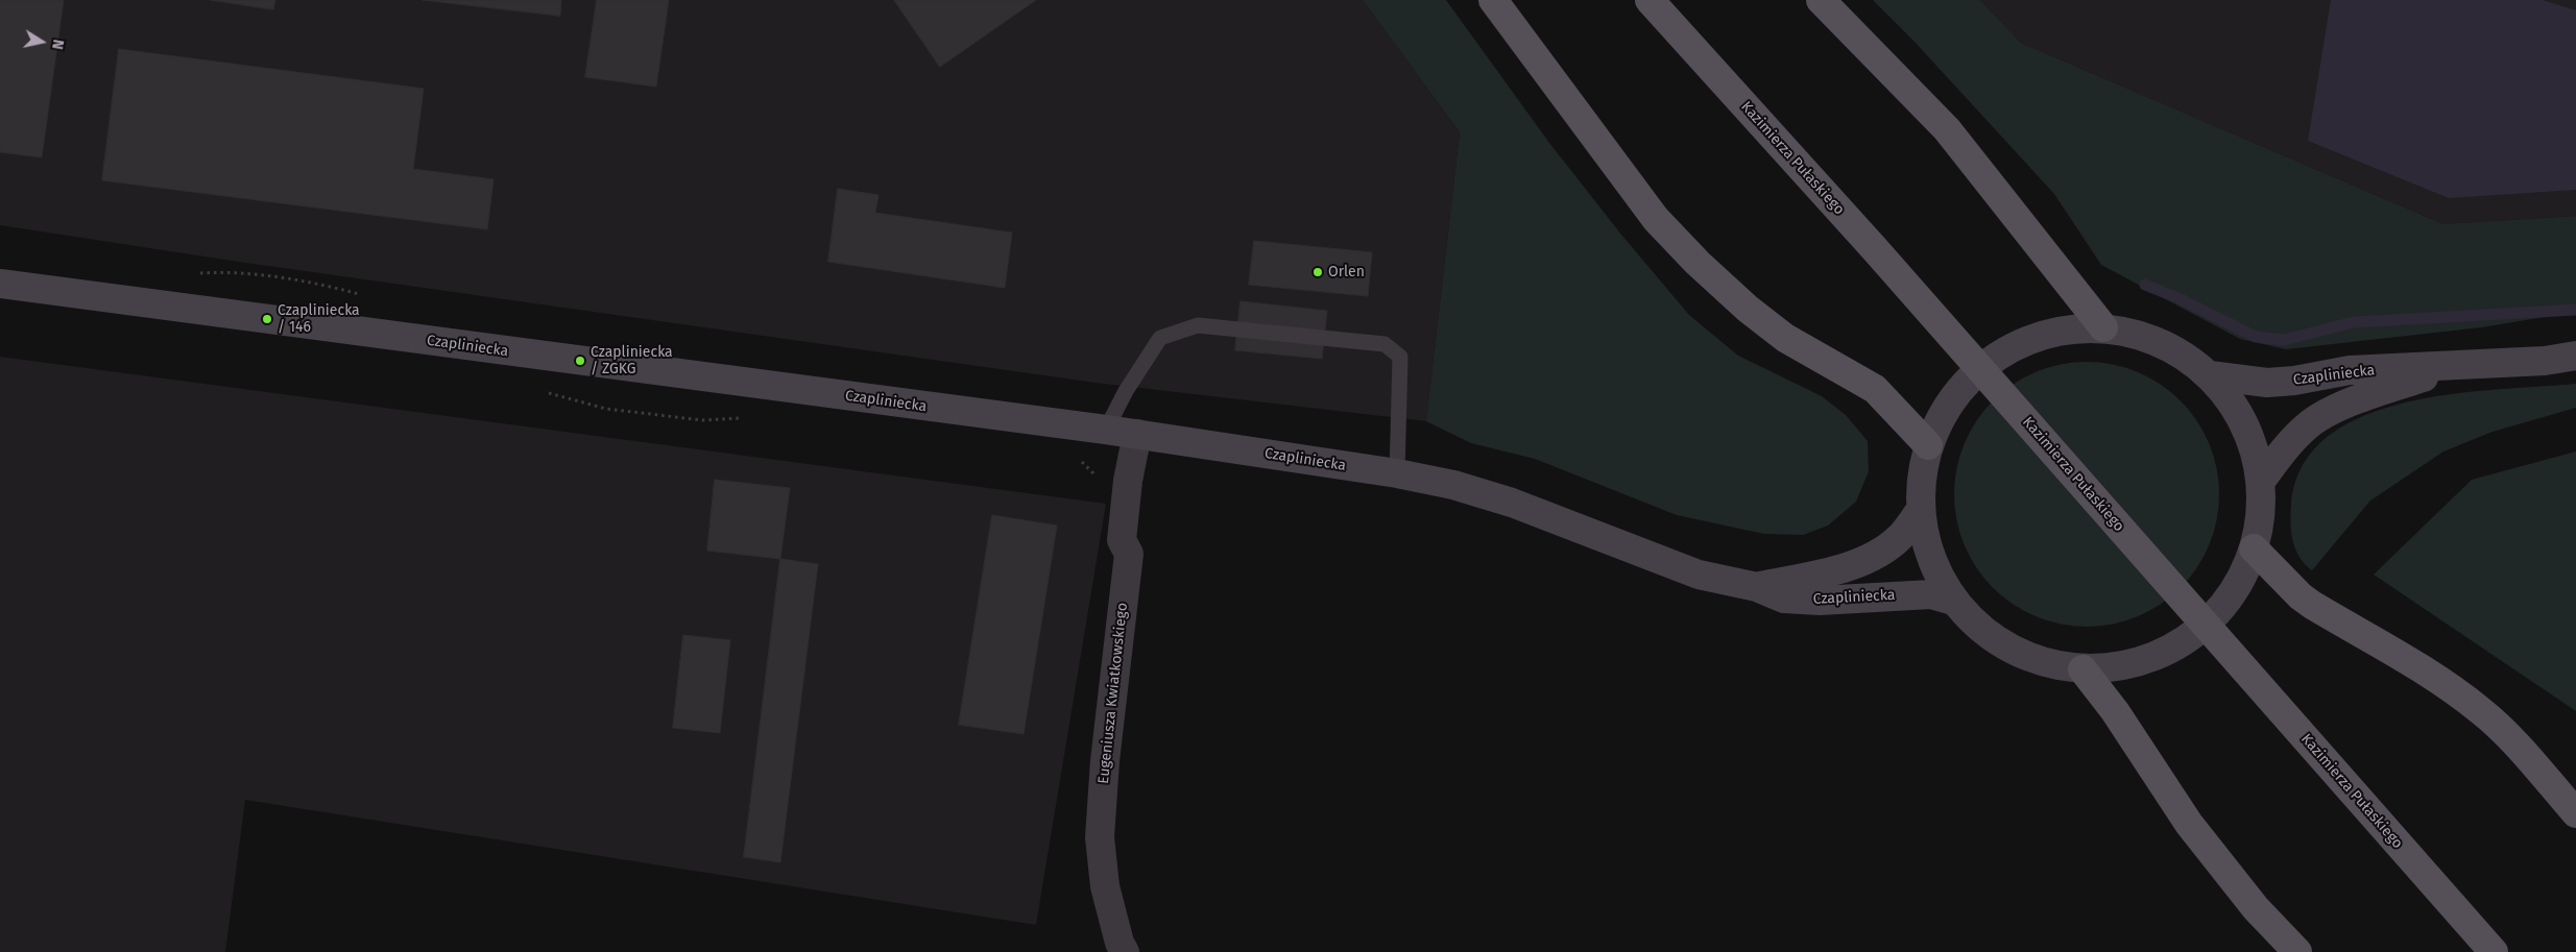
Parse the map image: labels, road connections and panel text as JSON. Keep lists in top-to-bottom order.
{
  "streets": {
    "main road": ["Kazimierza Pułaskiego", "Czapliniecka"],
    "street": ["Eugeniusza Kwiatkowskiego"]
  },
  "crossings": [
    ["Czapliniecka", "Eugeniusza Kwiatkowskiego"]
  ],
  "places": ["Orlen", "Czapliniecka / 146", "Czapliniecka / ZGKG"],
  "north": "right"
}
